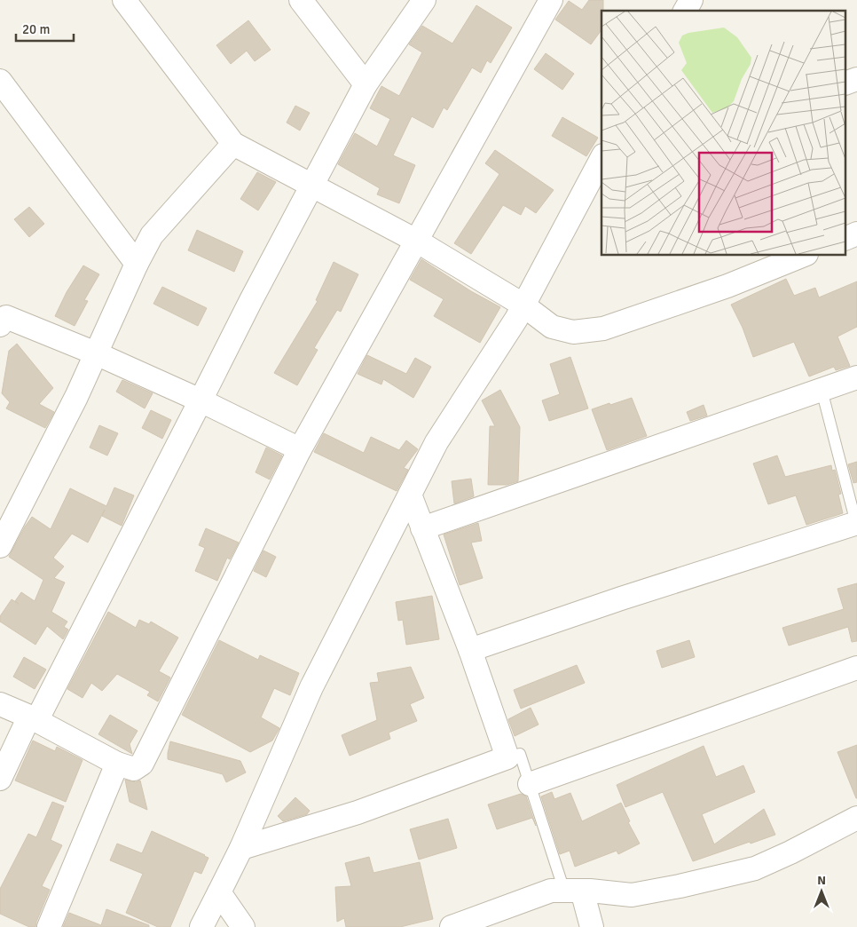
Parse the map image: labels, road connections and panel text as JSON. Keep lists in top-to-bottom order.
{
  "scale_bar": "20 m",
  "north": "top"
}
